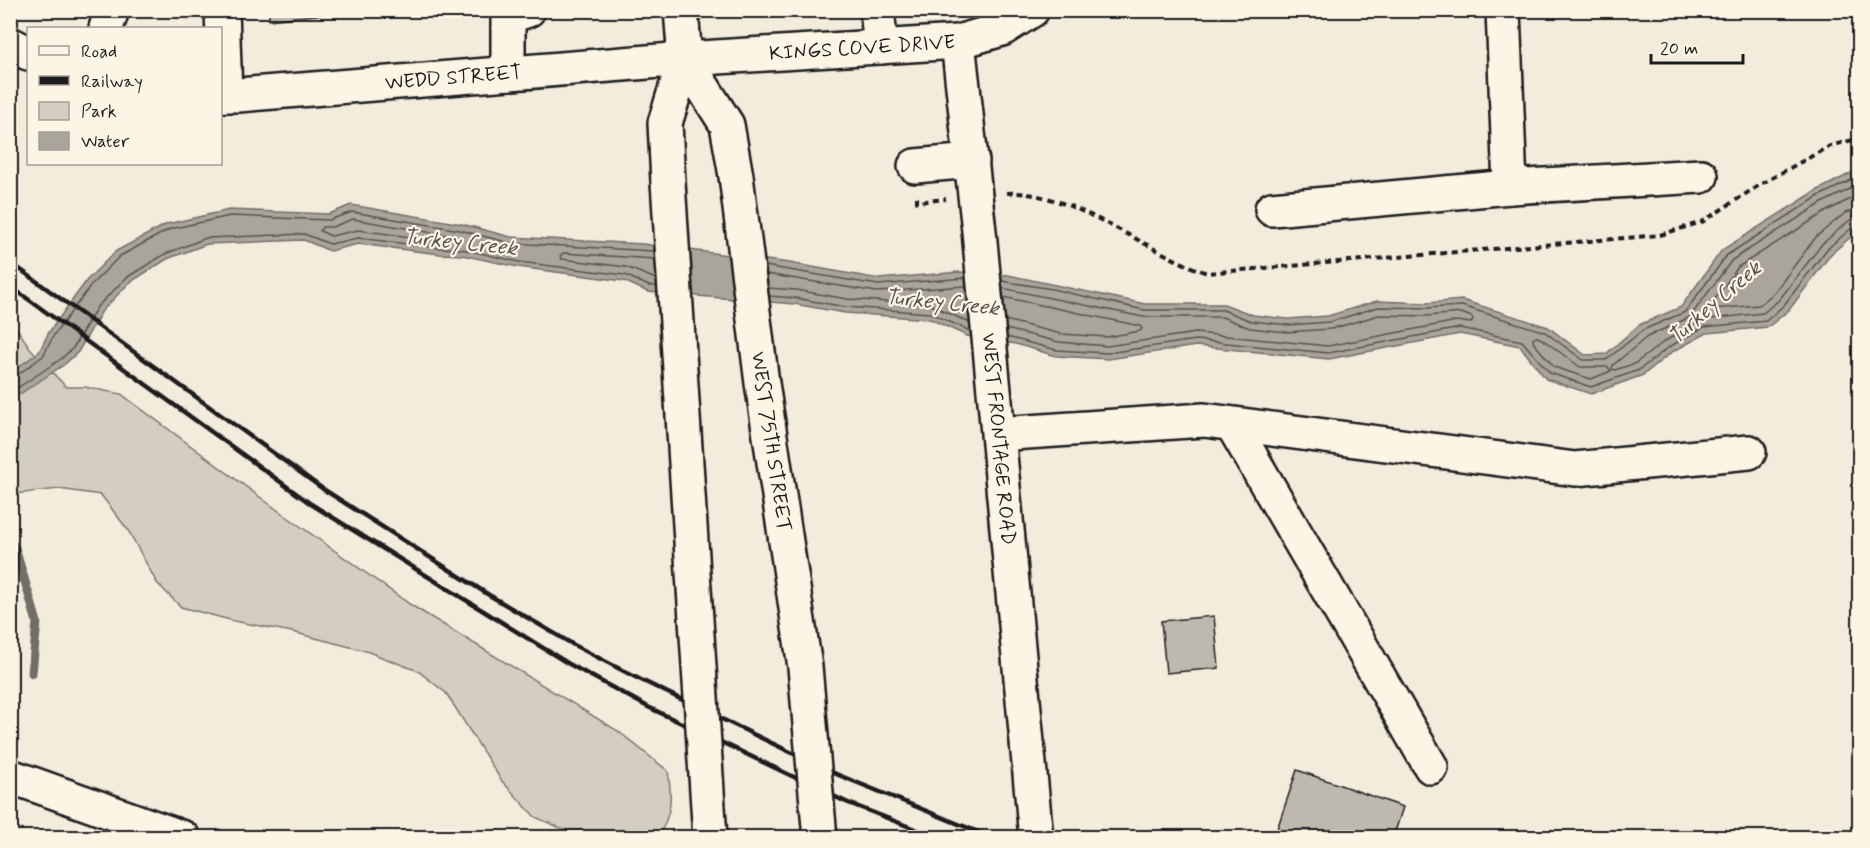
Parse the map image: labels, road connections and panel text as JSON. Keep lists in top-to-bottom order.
{
  "streets": {
    "main road": [
      "KINGS COVE DRIVE",
      "WEDD STREET",
      "WEST FRONTAGE ROAD",
      "WEST 75TH STREET"
    ]
  },
  "crossings": [
    ["KINGS COVE DRIVE", "WEDD STREET"],
    ["KINGS COVE DRIVE", "WEST FRONTAGE ROAD"],
    ["KINGS COVE DRIVE", "WEST 75TH STREET"],
    ["WEDD STREET", "WEST 75TH STREET"]
  ],
  "water": ["Turkey Creek"],
  "legend": [
    "Road",
    "Railway",
    "Park",
    "Water"
  ],
  "scale_bar": "20 m"
}
